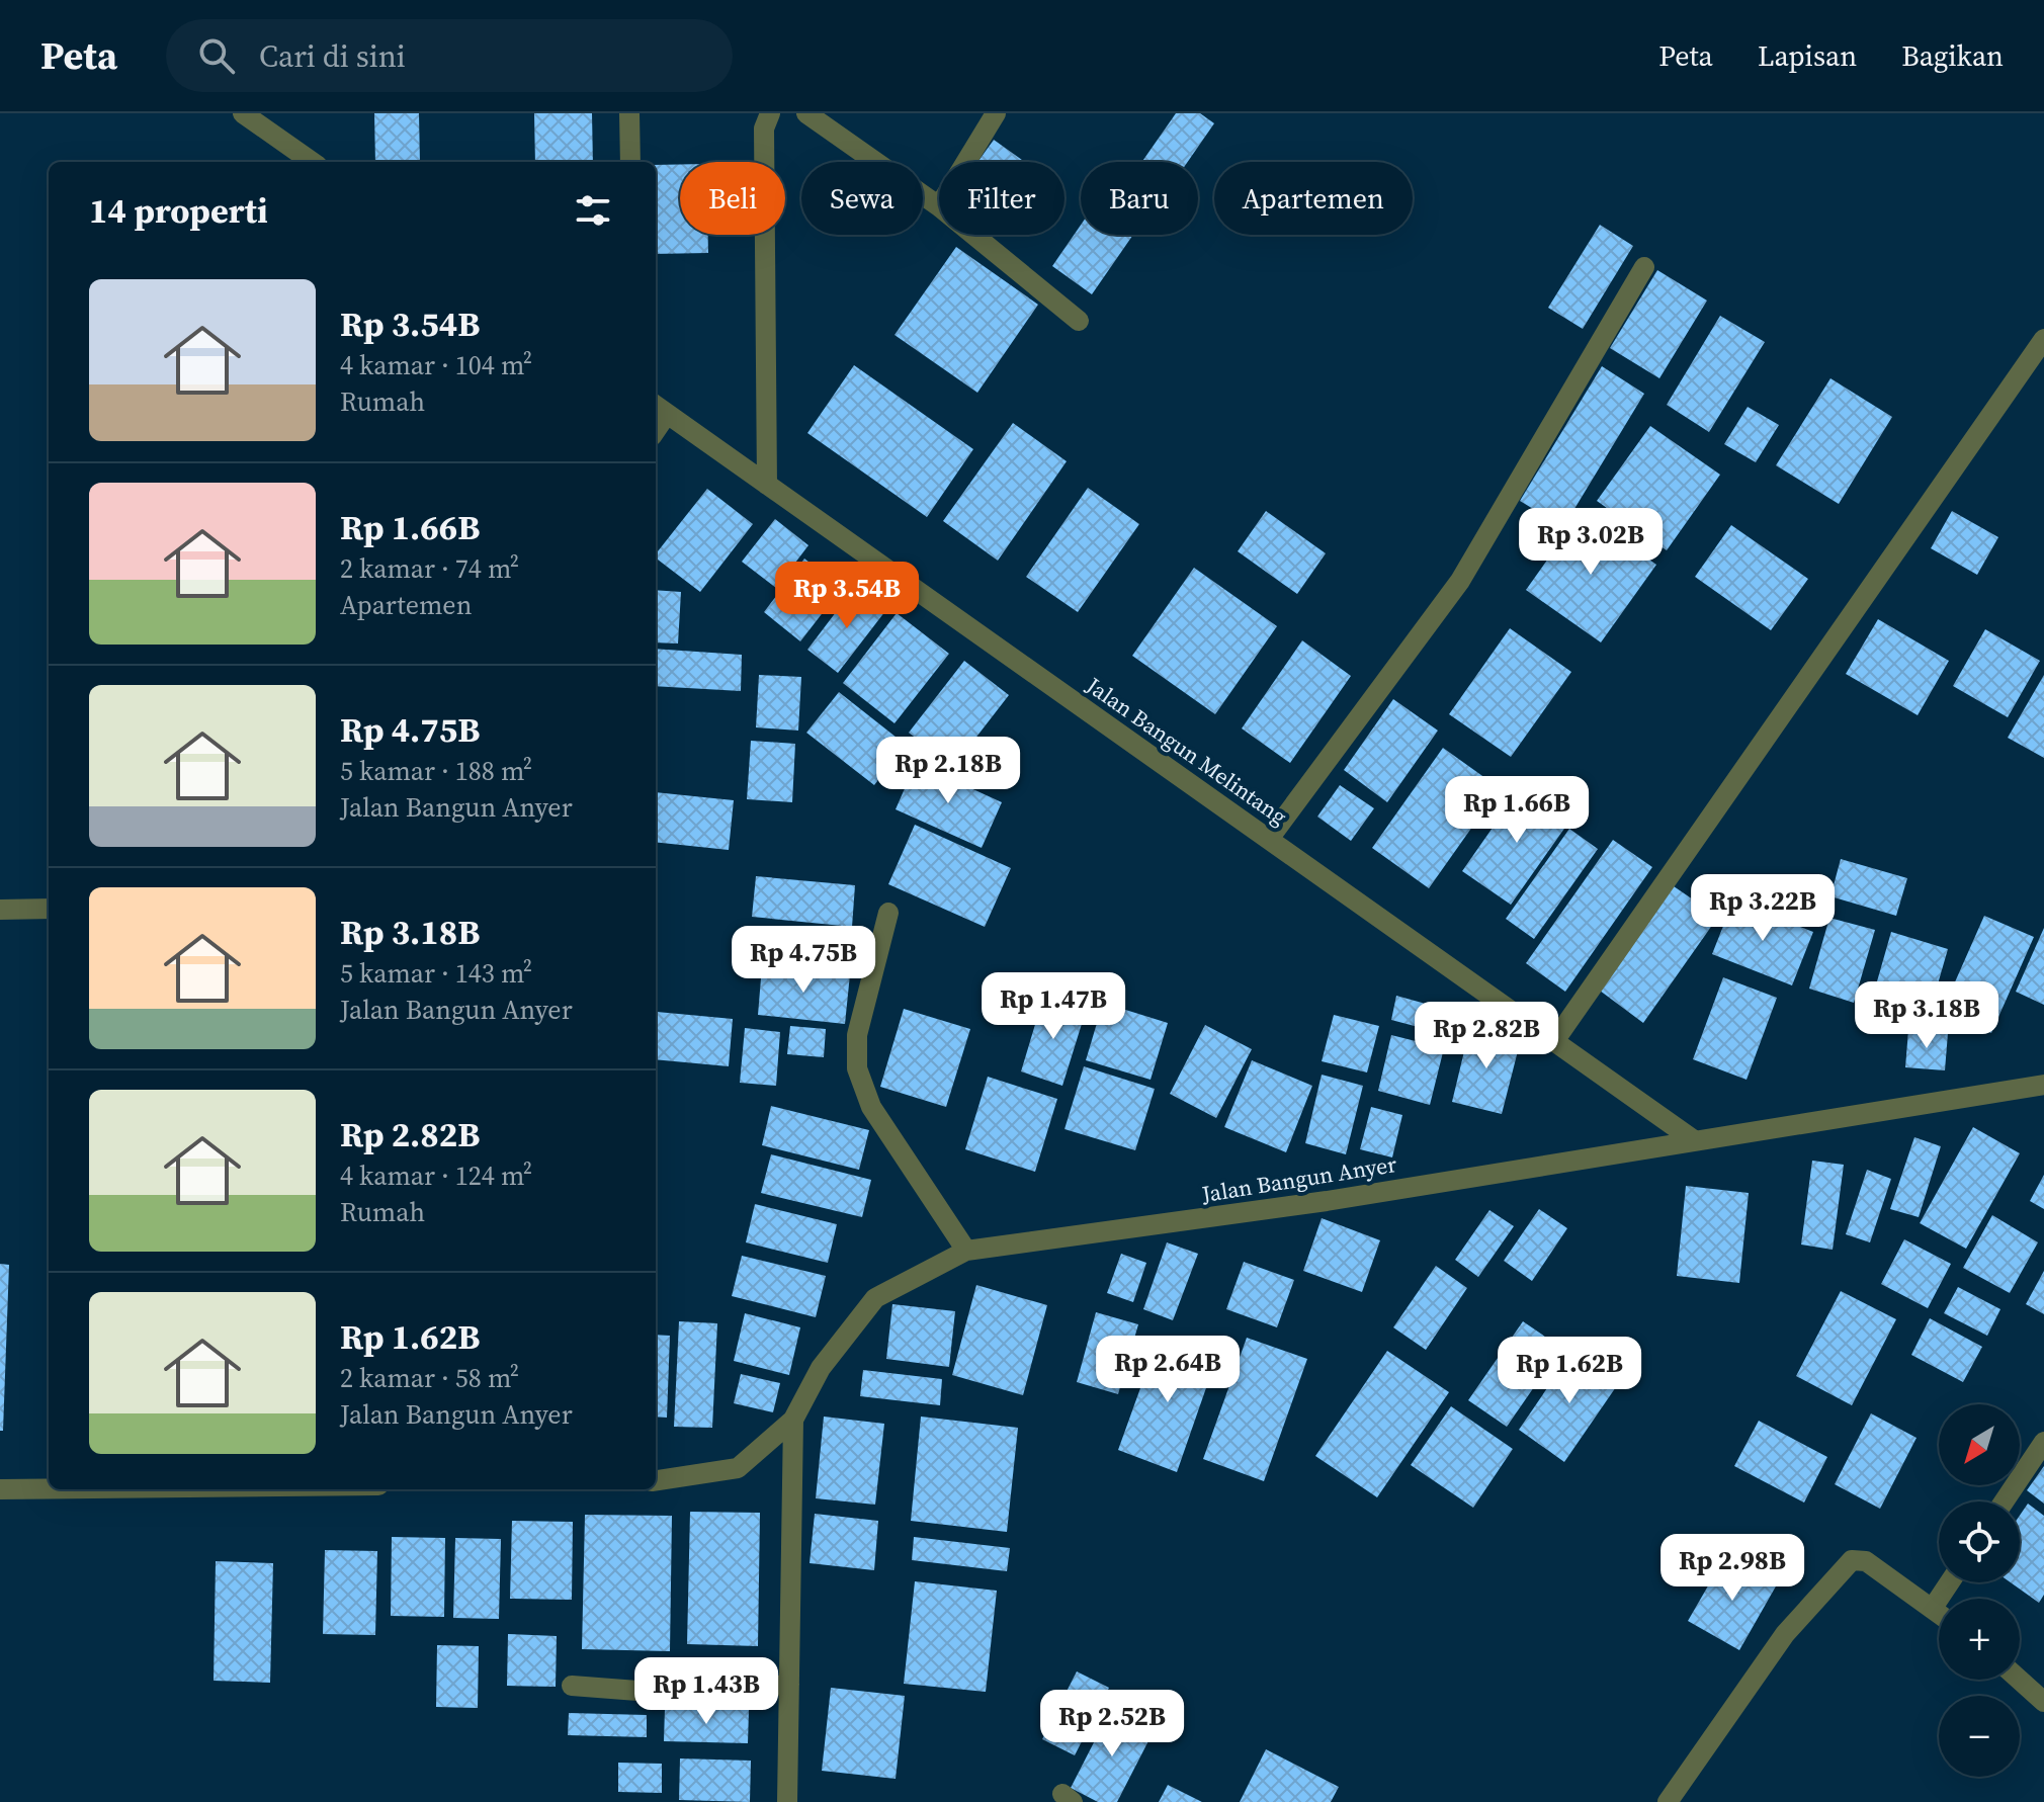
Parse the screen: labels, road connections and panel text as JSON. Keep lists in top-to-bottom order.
{
  "streets": {
    "street": ["Jalan Bangun Melintang", "Jalan Bangun Anyer"]
  },
  "crossings": [
    ["Jalan Bangun Melintang", "Jalan Bangun Anyer"]
  ],
  "north": "bottom left",
  "page": {
    "header": "Peta",
    "search": "Cari di sini",
    "nav": ["Peta", "Lapisan", "Bagikan"],
    "chip": [
      "Beli",
      "Sewa",
      "Filter",
      "Baru",
      "Apartemen"
    ],
    "heading": "14 properti",
    "list": [
      {
        "name": "Rp 3.54B",
        "note": "4 kamar · 104 m² · Rumah"
      },
      {
        "name": "Rp 1.66B",
        "note": "2 kamar · 74 m² · Apartemen"
      },
      {
        "name": "Rp 4.75B",
        "note": "5 kamar · 188 m² · Jalan Bangun Anyer"
      },
      {
        "name": "Rp 3.18B",
        "note": "5 kamar · 143 m² · Jalan Bangun Anyer"
      },
      {
        "name": "Rp 2.82B",
        "note": "4 kamar · 124 m² · Rumah"
      },
      {
        "name": "Rp 1.62B",
        "note": "2 kamar · 58 m² · Jalan Bangun Anyer"
      }
    ],
    "price": [
      "Rp 3.02B",
      "Rp 3.54B",
      "Rp 2.18B",
      "Rp 1.66B",
      "Rp 3.22B",
      "Rp 4.75B",
      "Rp 1.47B",
      "Rp 3.18B",
      "Rp 2.82B",
      "Rp 2.64B",
      "Rp 1.62B",
      "Rp 2.98B",
      "Rp 1.43B",
      "Rp 2.52B"
    ],
    "map_buttons": ["+", "−"]
  }
}
